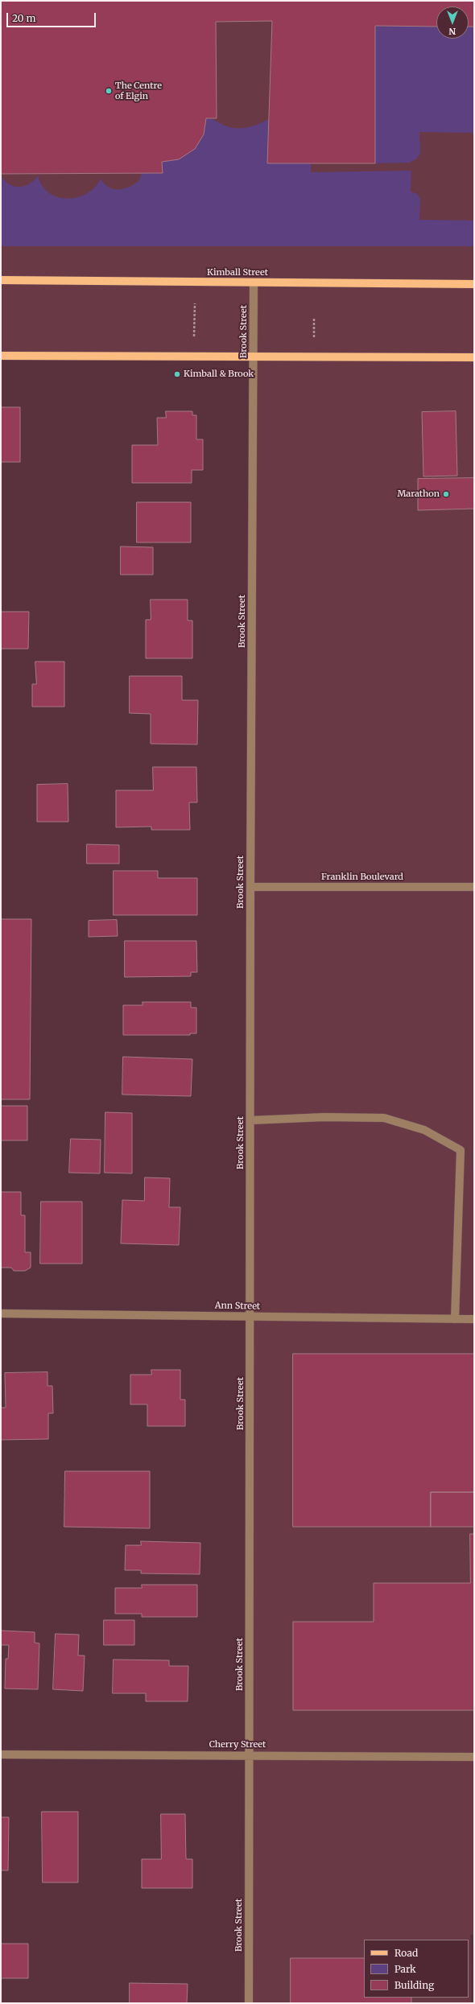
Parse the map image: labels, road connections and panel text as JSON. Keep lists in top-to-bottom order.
{
  "streets": {
    "main road": ["Kimball Street"],
    "street": [
      "Brook Street",
      "Franklin Boulevard",
      "Ann Street",
      "Cherry Street"
    ]
  },
  "crossings": [
    ["Kimball Street", "Brook Street"],
    ["Brook Street", "Franklin Boulevard"],
    ["Brook Street", "Ann Street"],
    ["Brook Street", "Cherry Street"]
  ],
  "places": ["The Centre of Elgin", "Kimball & Brook", "Marathon"],
  "legend": ["Road", "Park", "Building"],
  "scale_bar": "20 m",
  "north": "bottom"
}
